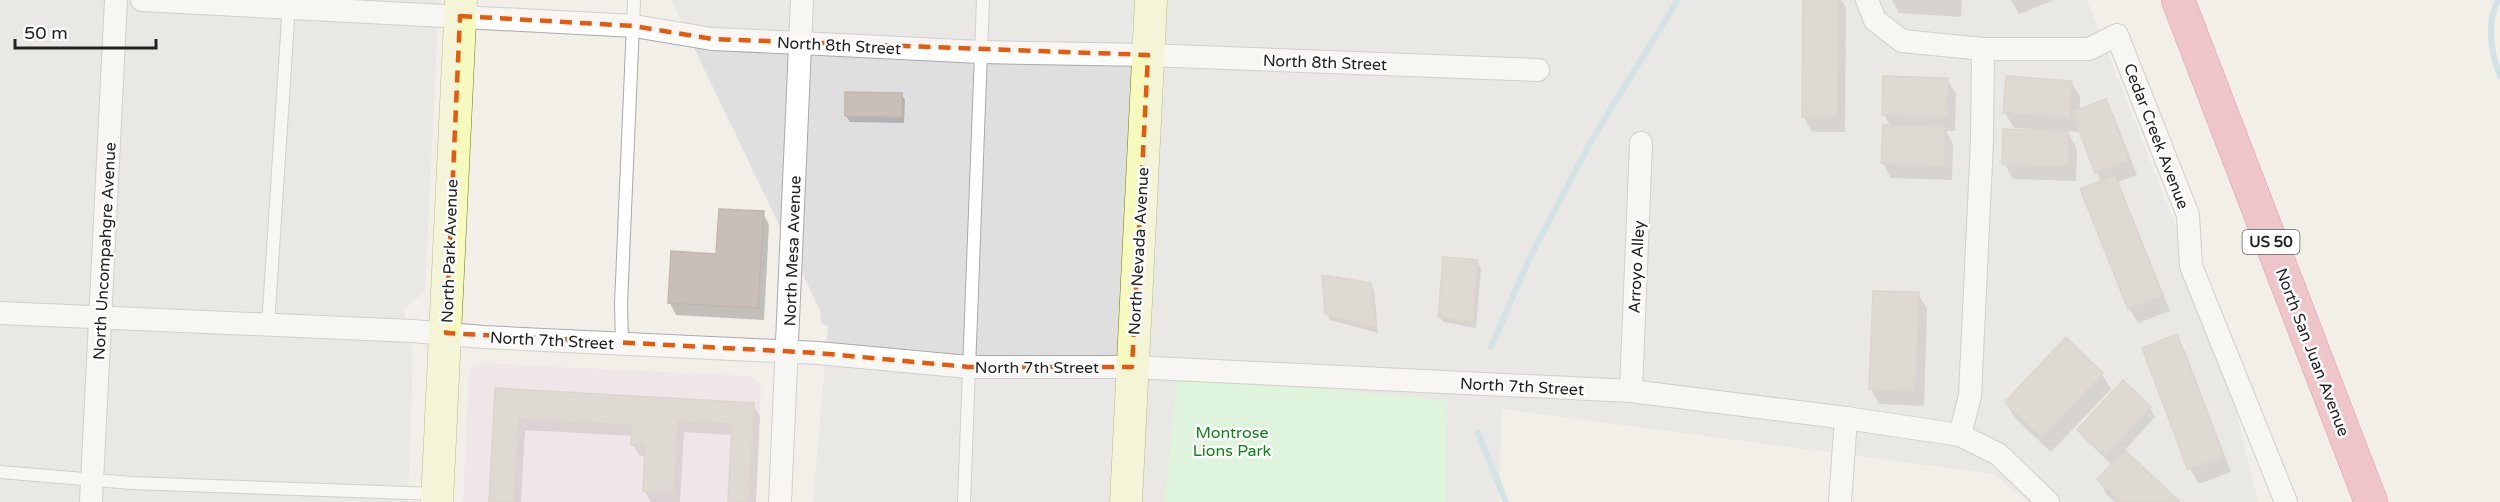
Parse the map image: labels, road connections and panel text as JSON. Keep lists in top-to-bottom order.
{
  "streets": {
    "highway": ["US 50", "North San Juan Avenue"],
    "street": [
      "North 8th Street",
      "Cedar Creek Avenue",
      "North Uncompahgre Avenue",
      "North Park Avenue",
      "North Mesa Avenue",
      "North Nevada Avenue",
      "Arroyo Alley",
      "North 7th Street"
    ]
  },
  "crossings": [
    ["North 8th Street", "North Park Avenue"],
    ["North 8th Street", "North Mesa Avenue"],
    ["North 8th Street", "North Nevada Avenue"],
    ["North Uncompahgre Avenue", "North 7th Street"],
    ["North Park Avenue", "North 7th Street"],
    ["North Mesa Avenue", "North 7th Street"],
    ["North Nevada Avenue", "North 7th Street"],
    ["Arroyo Alley", "North 7th Street"]
  ],
  "parks": ["Montrose Lions Park"],
  "scale_bar": "50 m"
}
